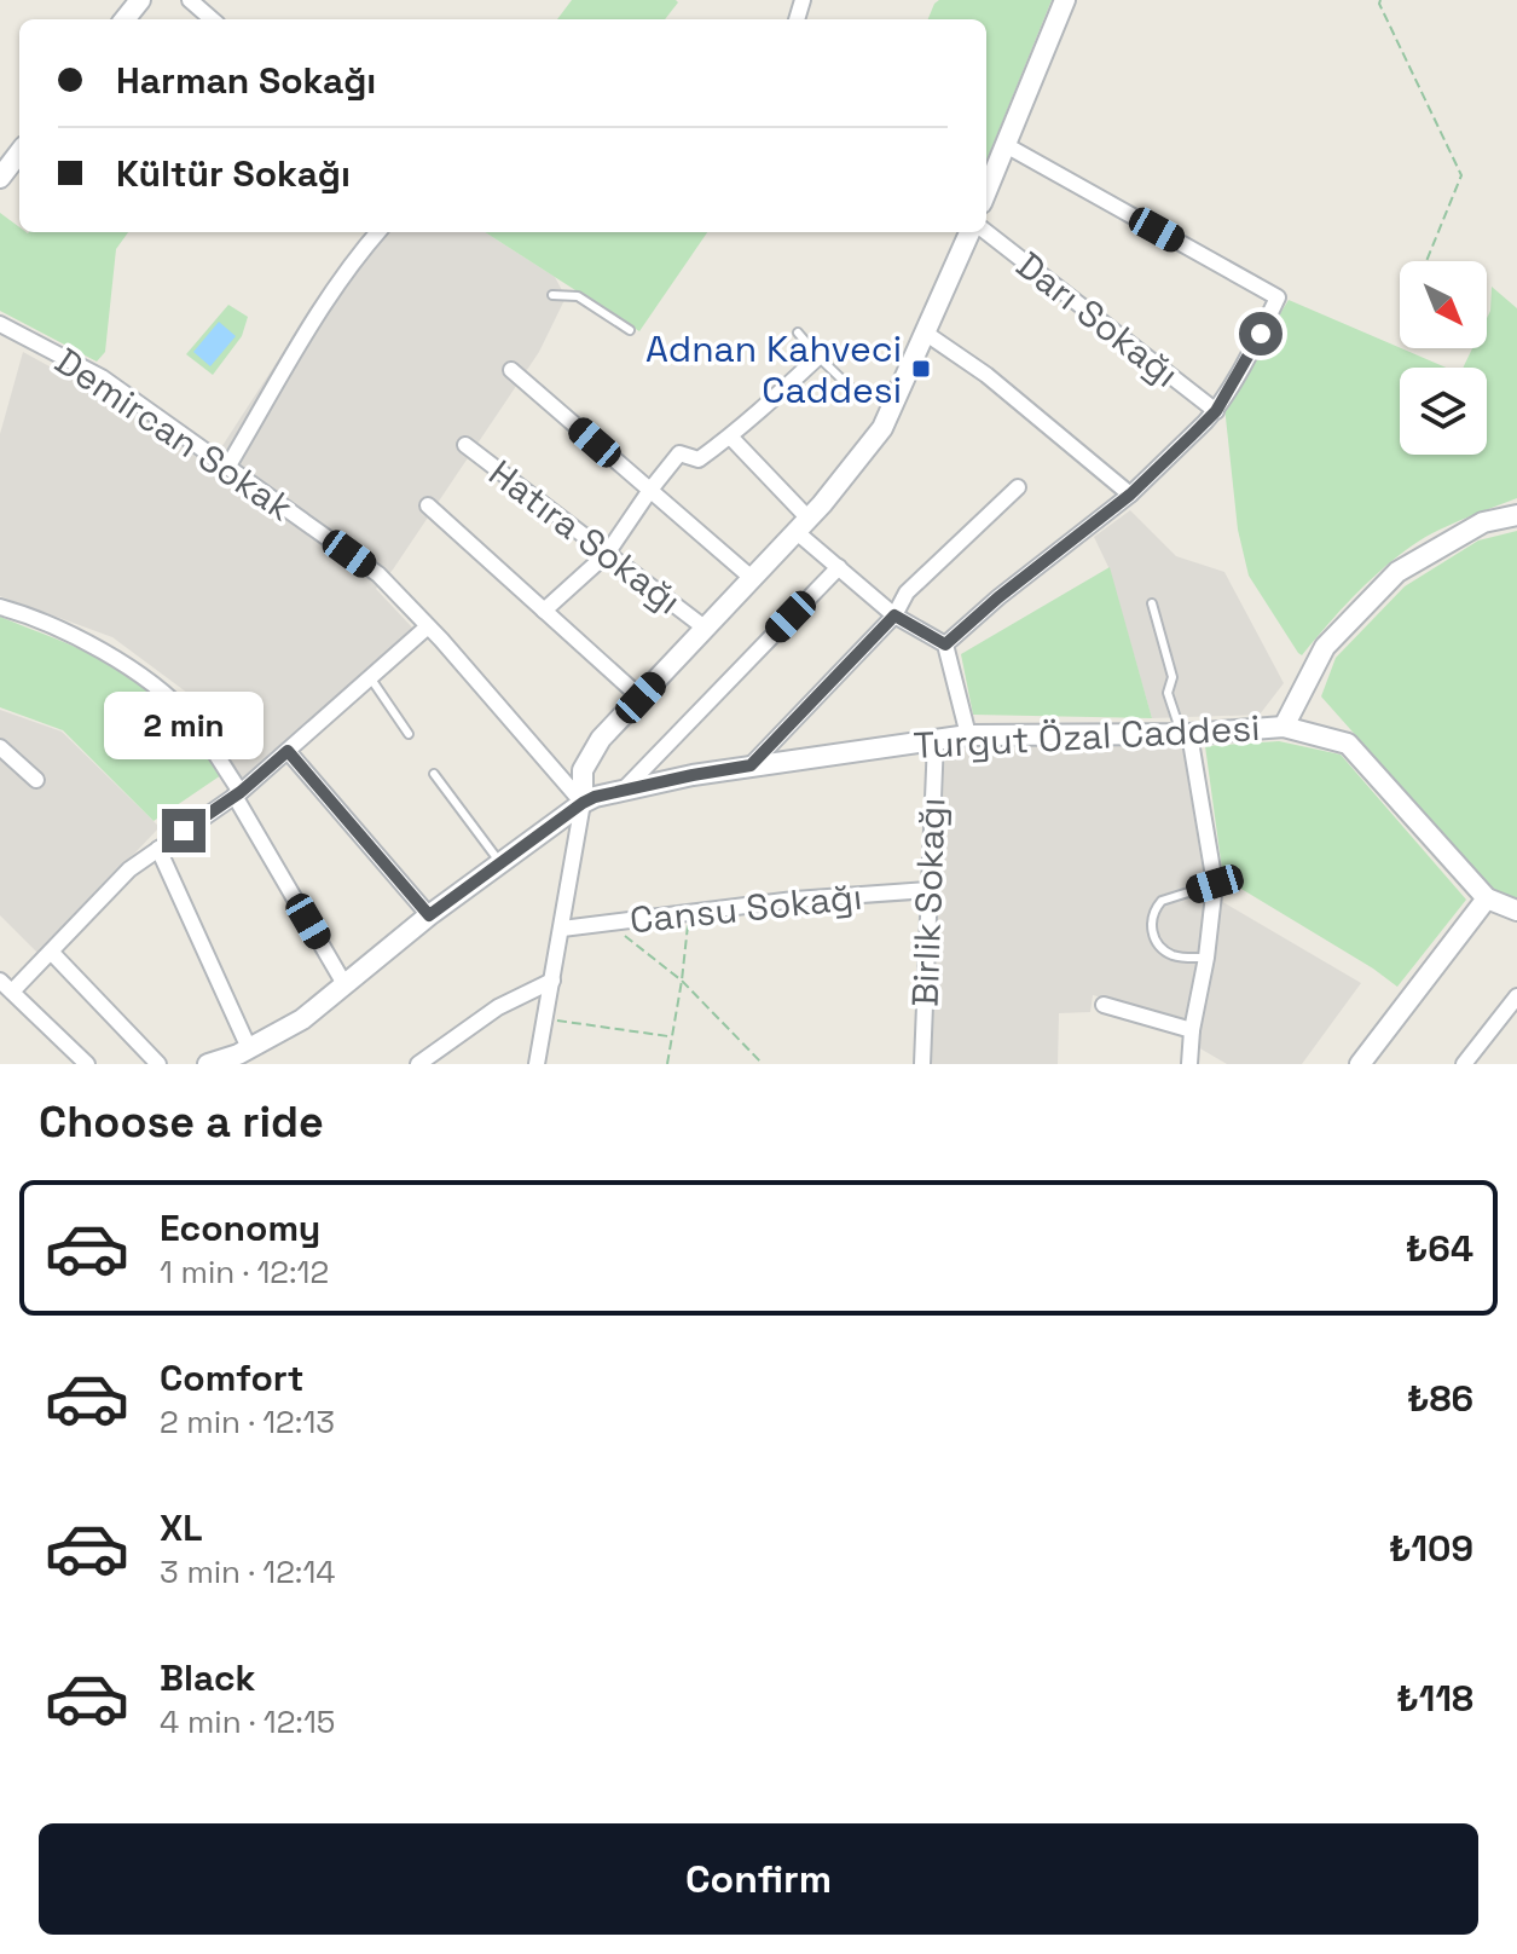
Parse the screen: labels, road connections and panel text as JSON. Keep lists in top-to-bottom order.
{
  "streets": {
    "street": [
      "Darı Sokağı",
      "Demircan Sokak",
      "Hatıra Sokağı",
      "Turgut Özal Caddesi",
      "Birlik Sokağı",
      "Cansu Sokağı"
    ]
  },
  "crossings": [
    ["Demircan Sokak", "Turgut Özal Caddesi"],
    ["Turgut Özal Caddesi", "Birlik Sokağı"],
    ["Birlik Sokağı", "Cansu Sokağı"]
  ],
  "places": {
    "transit": ["Adnan Kahveci Caddesi"]
  },
  "north": "bottom right",
  "page": {
    "banner": ["Harman Sokağı", "Kültür Sokağı"],
    "bubble": "2 min",
    "heading": "Choose a ride",
    "list": [
      {
        "name": "Economy",
        "note": "1 min · 12:12",
        "value": "₺64"
      },
      {
        "name": "Comfort",
        "note": "2 min · 12:13",
        "value": "₺86"
      },
      {
        "name": "XL",
        "note": "3 min · 12:14",
        "value": "₺109"
      },
      {
        "name": "Black",
        "note": "4 min · 12:15",
        "value": "₺118"
      }
    ],
    "buttons": "Confirm"
  }
}
